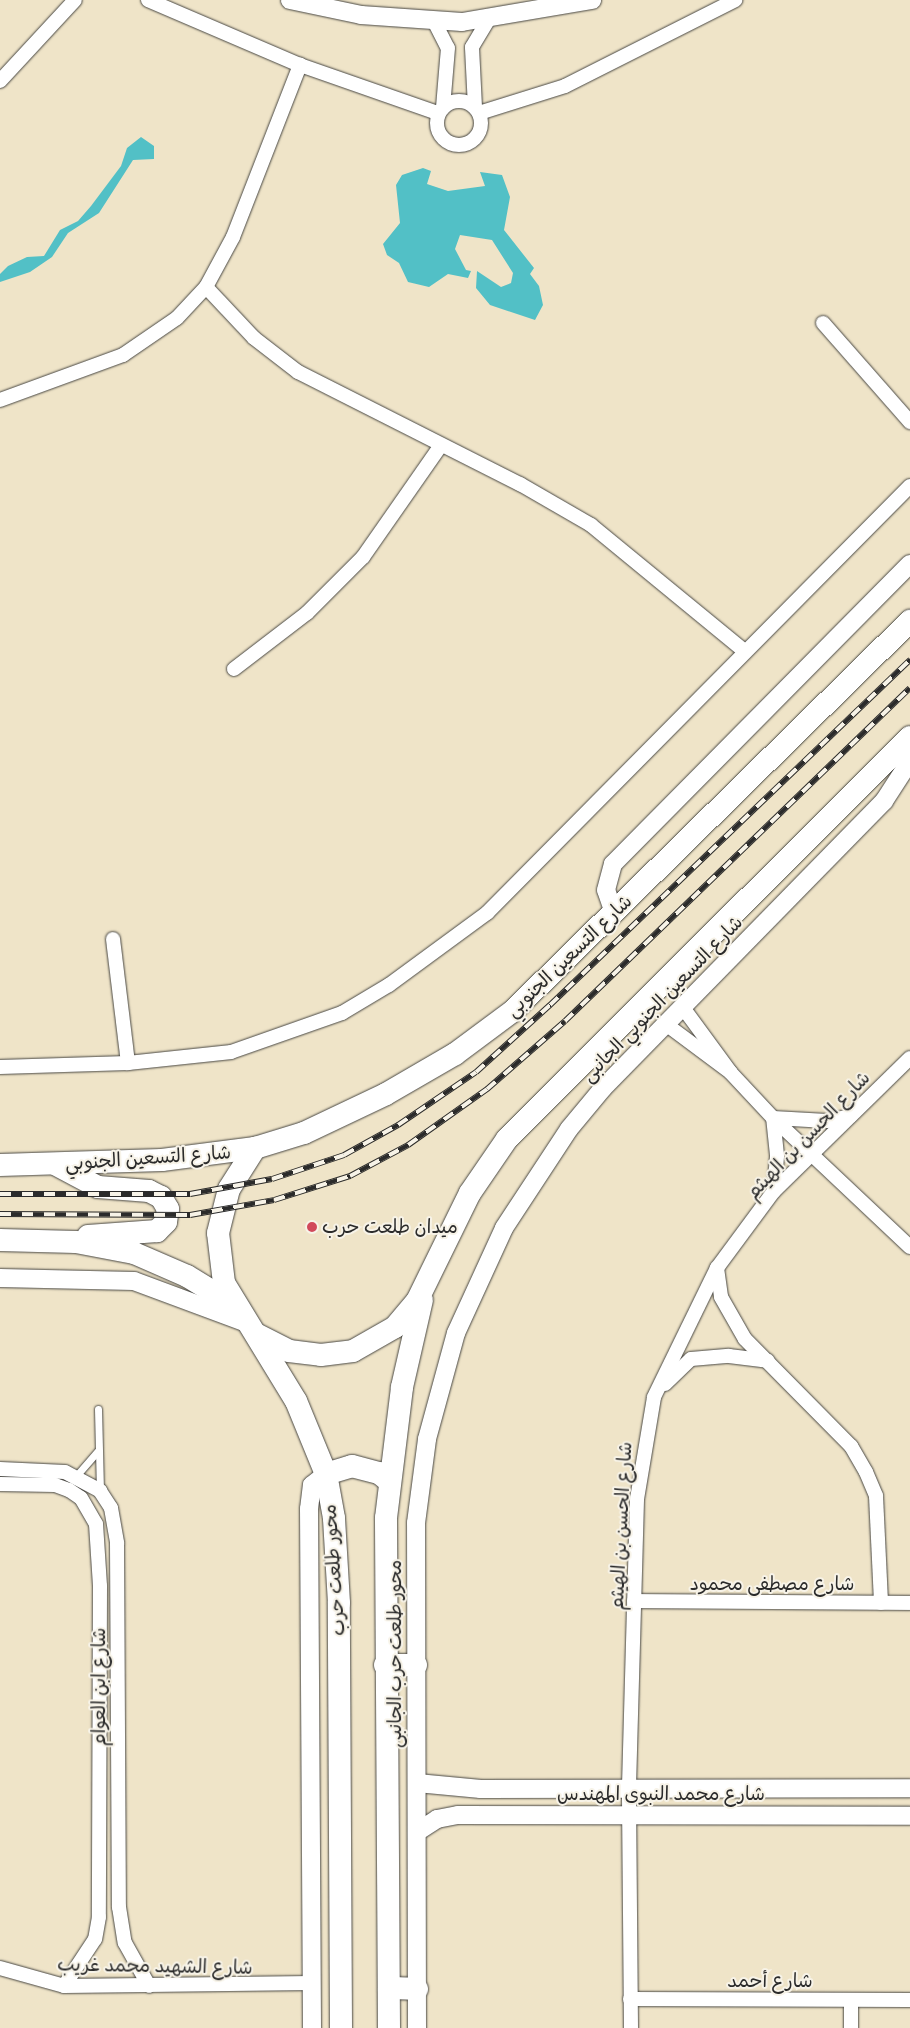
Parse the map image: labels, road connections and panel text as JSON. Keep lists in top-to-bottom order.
{
  "streets": {
    "main road": ["شارع التسعين الجنوبي", "محور طلعت حرب"],
    "street": [
      "شارع التسعين الجنوبي الجانبى",
      "شارع الحسن بن الهيثم",
      "شارع مصطفى محمود",
      "محور طلعت حرب الجانبى",
      "شارع ابن العوام",
      "شارع محمد النبوى المهندس",
      "شارع الشهيد محمد غريب",
      "شارع أحمد"
    ]
  },
  "crossings": [
    ["شارع التسعين الجنوبي", "محور طلعت حرب"],
    ["شارع التسعين الجنوبي الجانبى", "محور طلعت حرب الجانبى"],
    ["شارع الحسن بن الهيثم", "شارع مصطفى محمود"],
    ["شارع الحسن بن الهيثم", "شارع محمد النبوى المهندس"],
    ["شارع الحسن بن الهيثم", "شارع أحمد"],
    ["محور طلعت حرب الجانبى", "شارع محمد النبوى المهندس"],
    ["شارع ابن العوام", "شارع الشهيد محمد غريب"]
  ],
  "places": ["ميدان طلعت حرب"]
}
